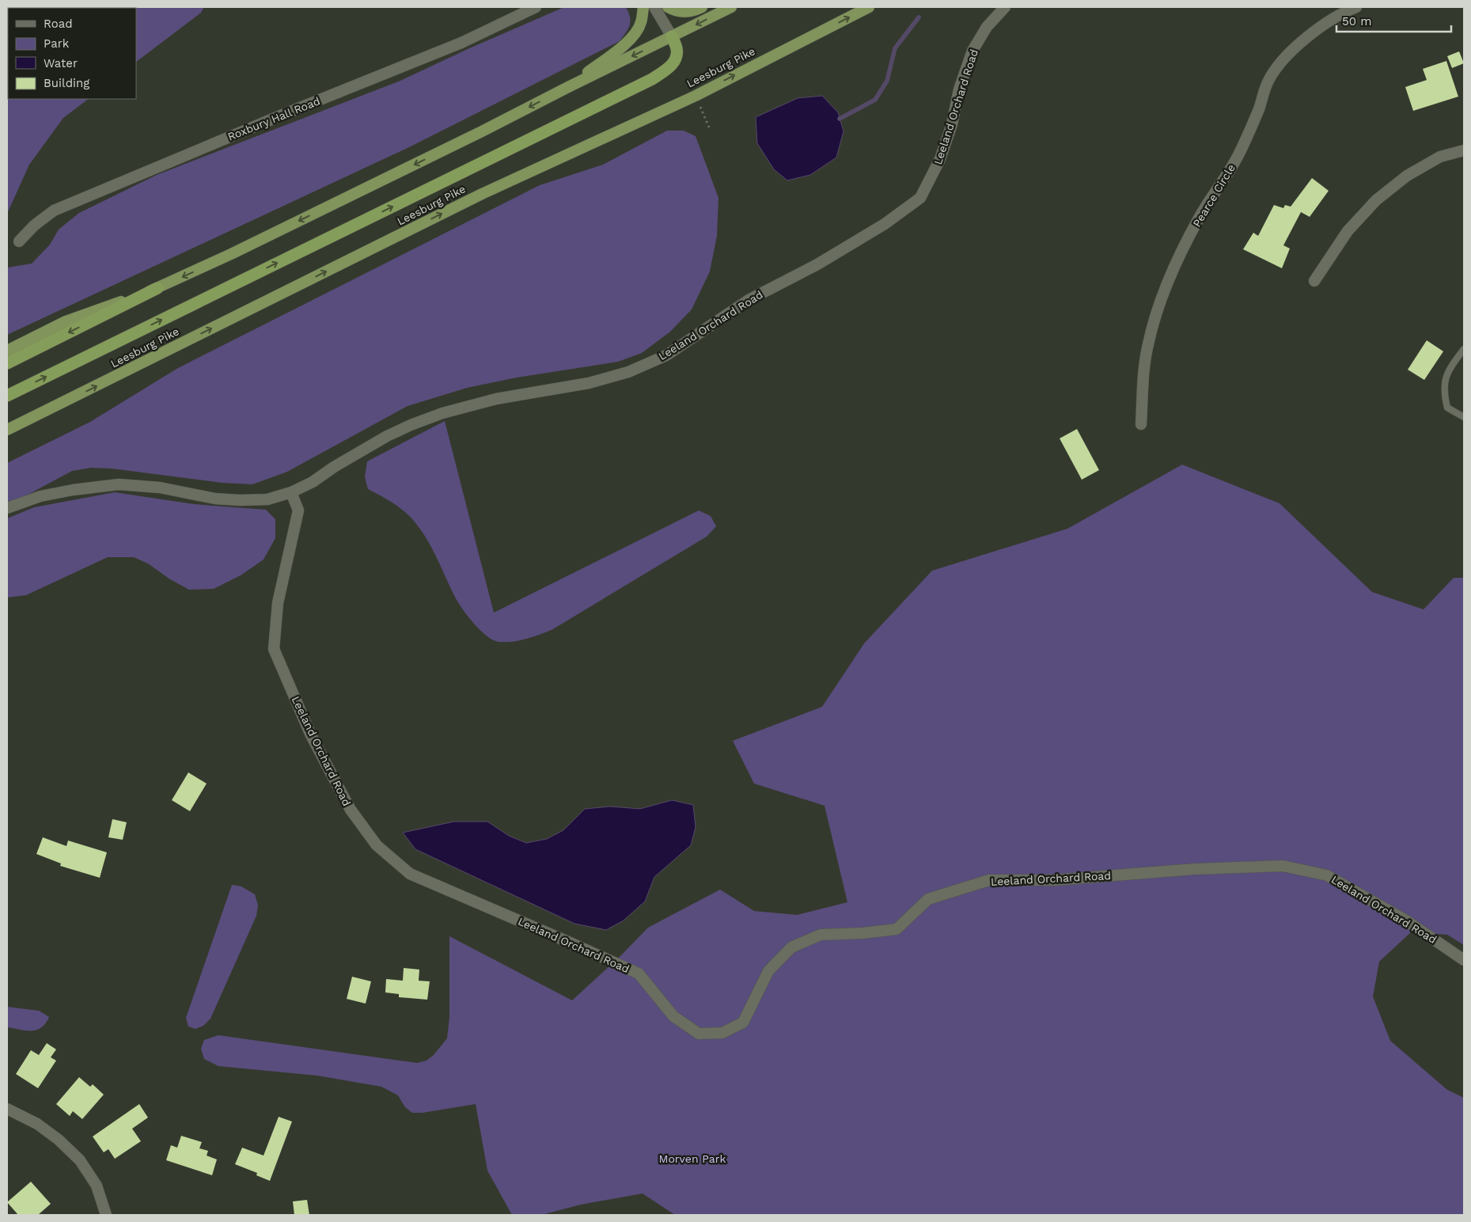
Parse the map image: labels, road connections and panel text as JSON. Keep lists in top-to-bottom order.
{
  "streets": {
    "highway": ["Leesburg Pike"],
    "street": ["Leeland Orchard Road", "Roxbury Hall Road", "Pearce Circle"]
  },
  "parks": ["Morven Park"],
  "legend": [
    "Road",
    "Park",
    "Water",
    "Building"
  ],
  "scale_bar": "50 m"
}
